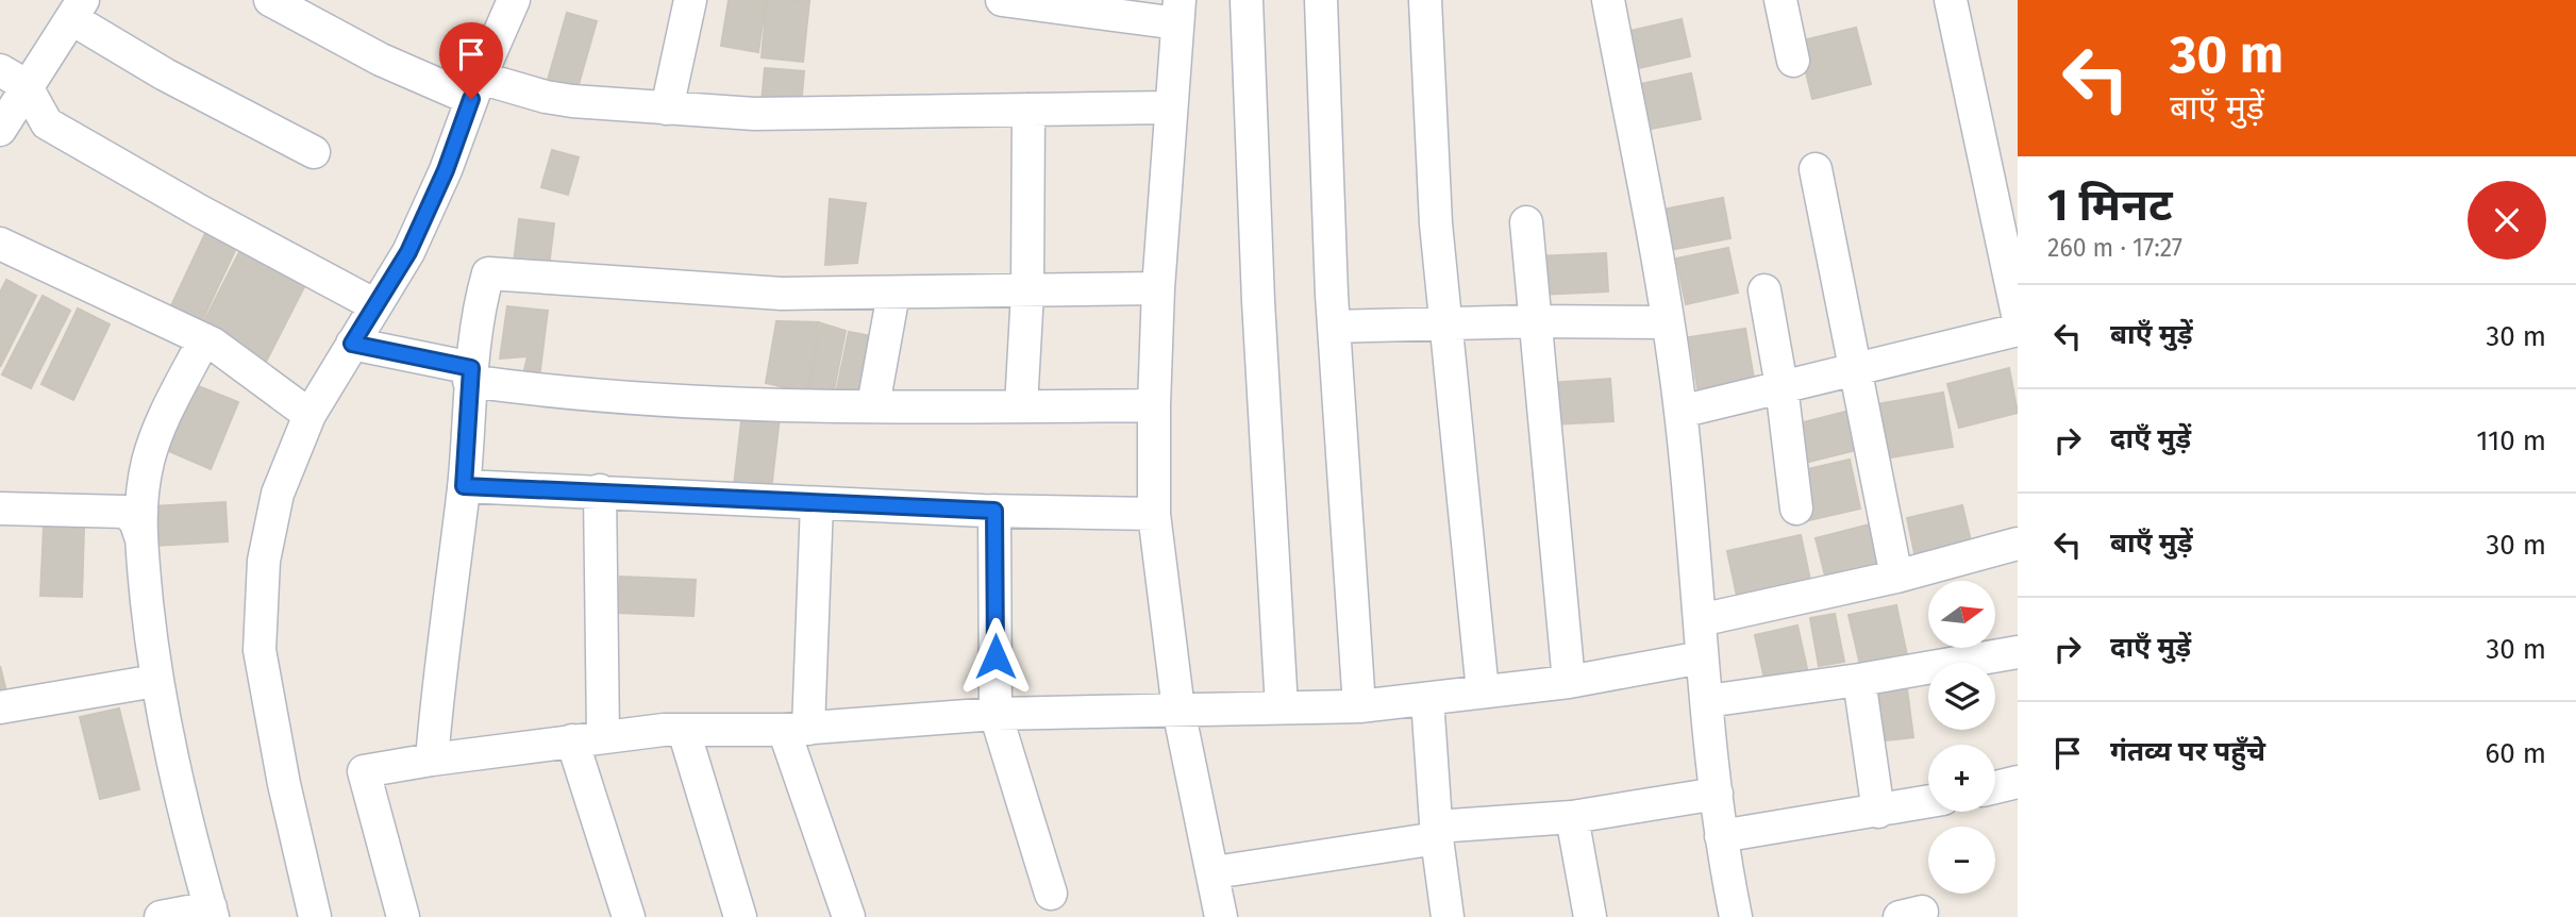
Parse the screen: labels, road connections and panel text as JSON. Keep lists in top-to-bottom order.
{
  "north": "right",
  "page": {
    "turn": ["30 m", "बाएँ मुड़ें"],
    "heading": ["1 मिनट", "260 m · 17:27"],
    "list": [
      {
        "name": "बाएँ मुड़ें",
        "value": "30 m"
      },
      {
        "name": "दाएँ मुड़ें",
        "value": "110 m"
      },
      {
        "name": "बाएँ मुड़ें",
        "value": "30 m"
      },
      {
        "name": "दाएँ मुड़ें",
        "value": "30 m"
      },
      {
        "name": "गंतव्य पर पहुँचे",
        "value": "60 m"
      }
    ],
    "map_buttons": ["+", "−"]
  }
}
